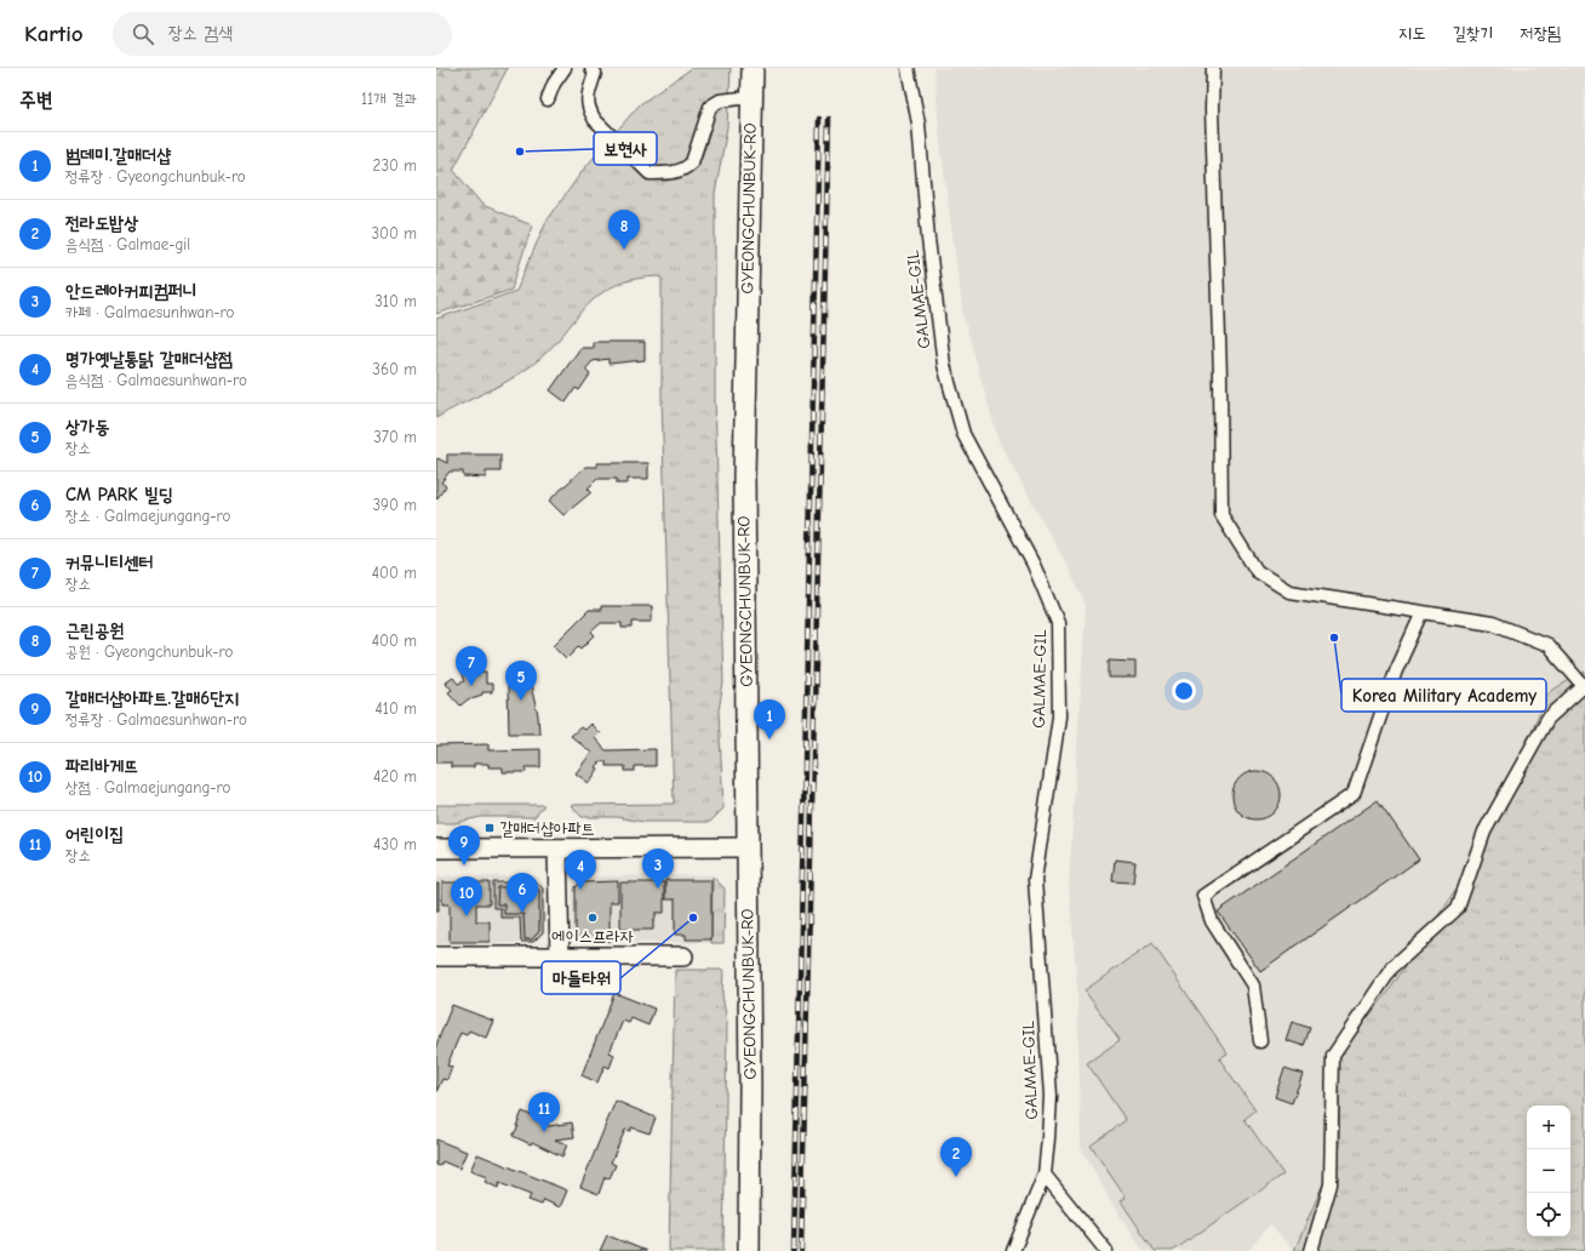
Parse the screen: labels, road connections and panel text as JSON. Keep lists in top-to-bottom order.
{
  "streets": {
    "main road": ["GYEONGCHUNBUK-RO"],
    "street": ["GALMAE-GIL"]
  },
  "places": {
    "other": [
      "보현사",
      "Korea Military Academy",
      "에이스프라자",
      "마들타워"
    ],
    "transit": ["갈매더샵아파트"]
  },
  "page": {
    "header": "Kartio",
    "search": "장소 검색",
    "nav": ["지도", "길찾기", "저장됨"],
    "heading": ["주변", "11개 결과"],
    "list": [
      {
        "mark": "1",
        "name": "범데미.갈매더샵",
        "note": "정류장 · Gyeongchunbuk-ro",
        "value": "230 m"
      },
      {
        "mark": "2",
        "name": "전라도밥상",
        "note": "음식점 · Galmae-gil",
        "value": "300 m"
      },
      {
        "mark": "3",
        "name": "안드레아커피컴퍼니",
        "note": "카페 · Galmaesunhwan-ro",
        "value": "310 m"
      },
      {
        "mark": "4",
        "name": "명가옛날통닭 갈매더샵점",
        "note": "음식점 · Galmaesunhwan-ro",
        "value": "360 m"
      },
      {
        "mark": "5",
        "name": "상가동",
        "note": "장소",
        "value": "370 m"
      },
      {
        "mark": "6",
        "name": "CM PARK 빌딩",
        "note": "장소 · Galmaejungang-ro",
        "value": "390 m"
      },
      {
        "mark": "7",
        "name": "커뮤니티센터",
        "note": "장소",
        "value": "400 m"
      },
      {
        "mark": "8",
        "name": "근린공원",
        "note": "공원 · Gyeongchunbuk-ro",
        "value": "400 m"
      },
      {
        "mark": "9",
        "name": "갈매더샵아파트.갈매6단지",
        "note": "정류장 · Galmaesunhwan-ro",
        "value": "410 m"
      },
      {
        "mark": "10",
        "name": "파리바게뜨",
        "note": "상점 · Galmaejungang-ro",
        "value": "420 m"
      },
      {
        "mark": "11",
        "name": "어린이집",
        "note": "장소",
        "value": "430 m"
      }
    ],
    "pins": [
      "8",
      "7",
      "5",
      "1",
      "9",
      "3",
      "4",
      "6",
      "10",
      "11",
      "2"
    ],
    "map_buttons": ["+", "−"]
  }
}
